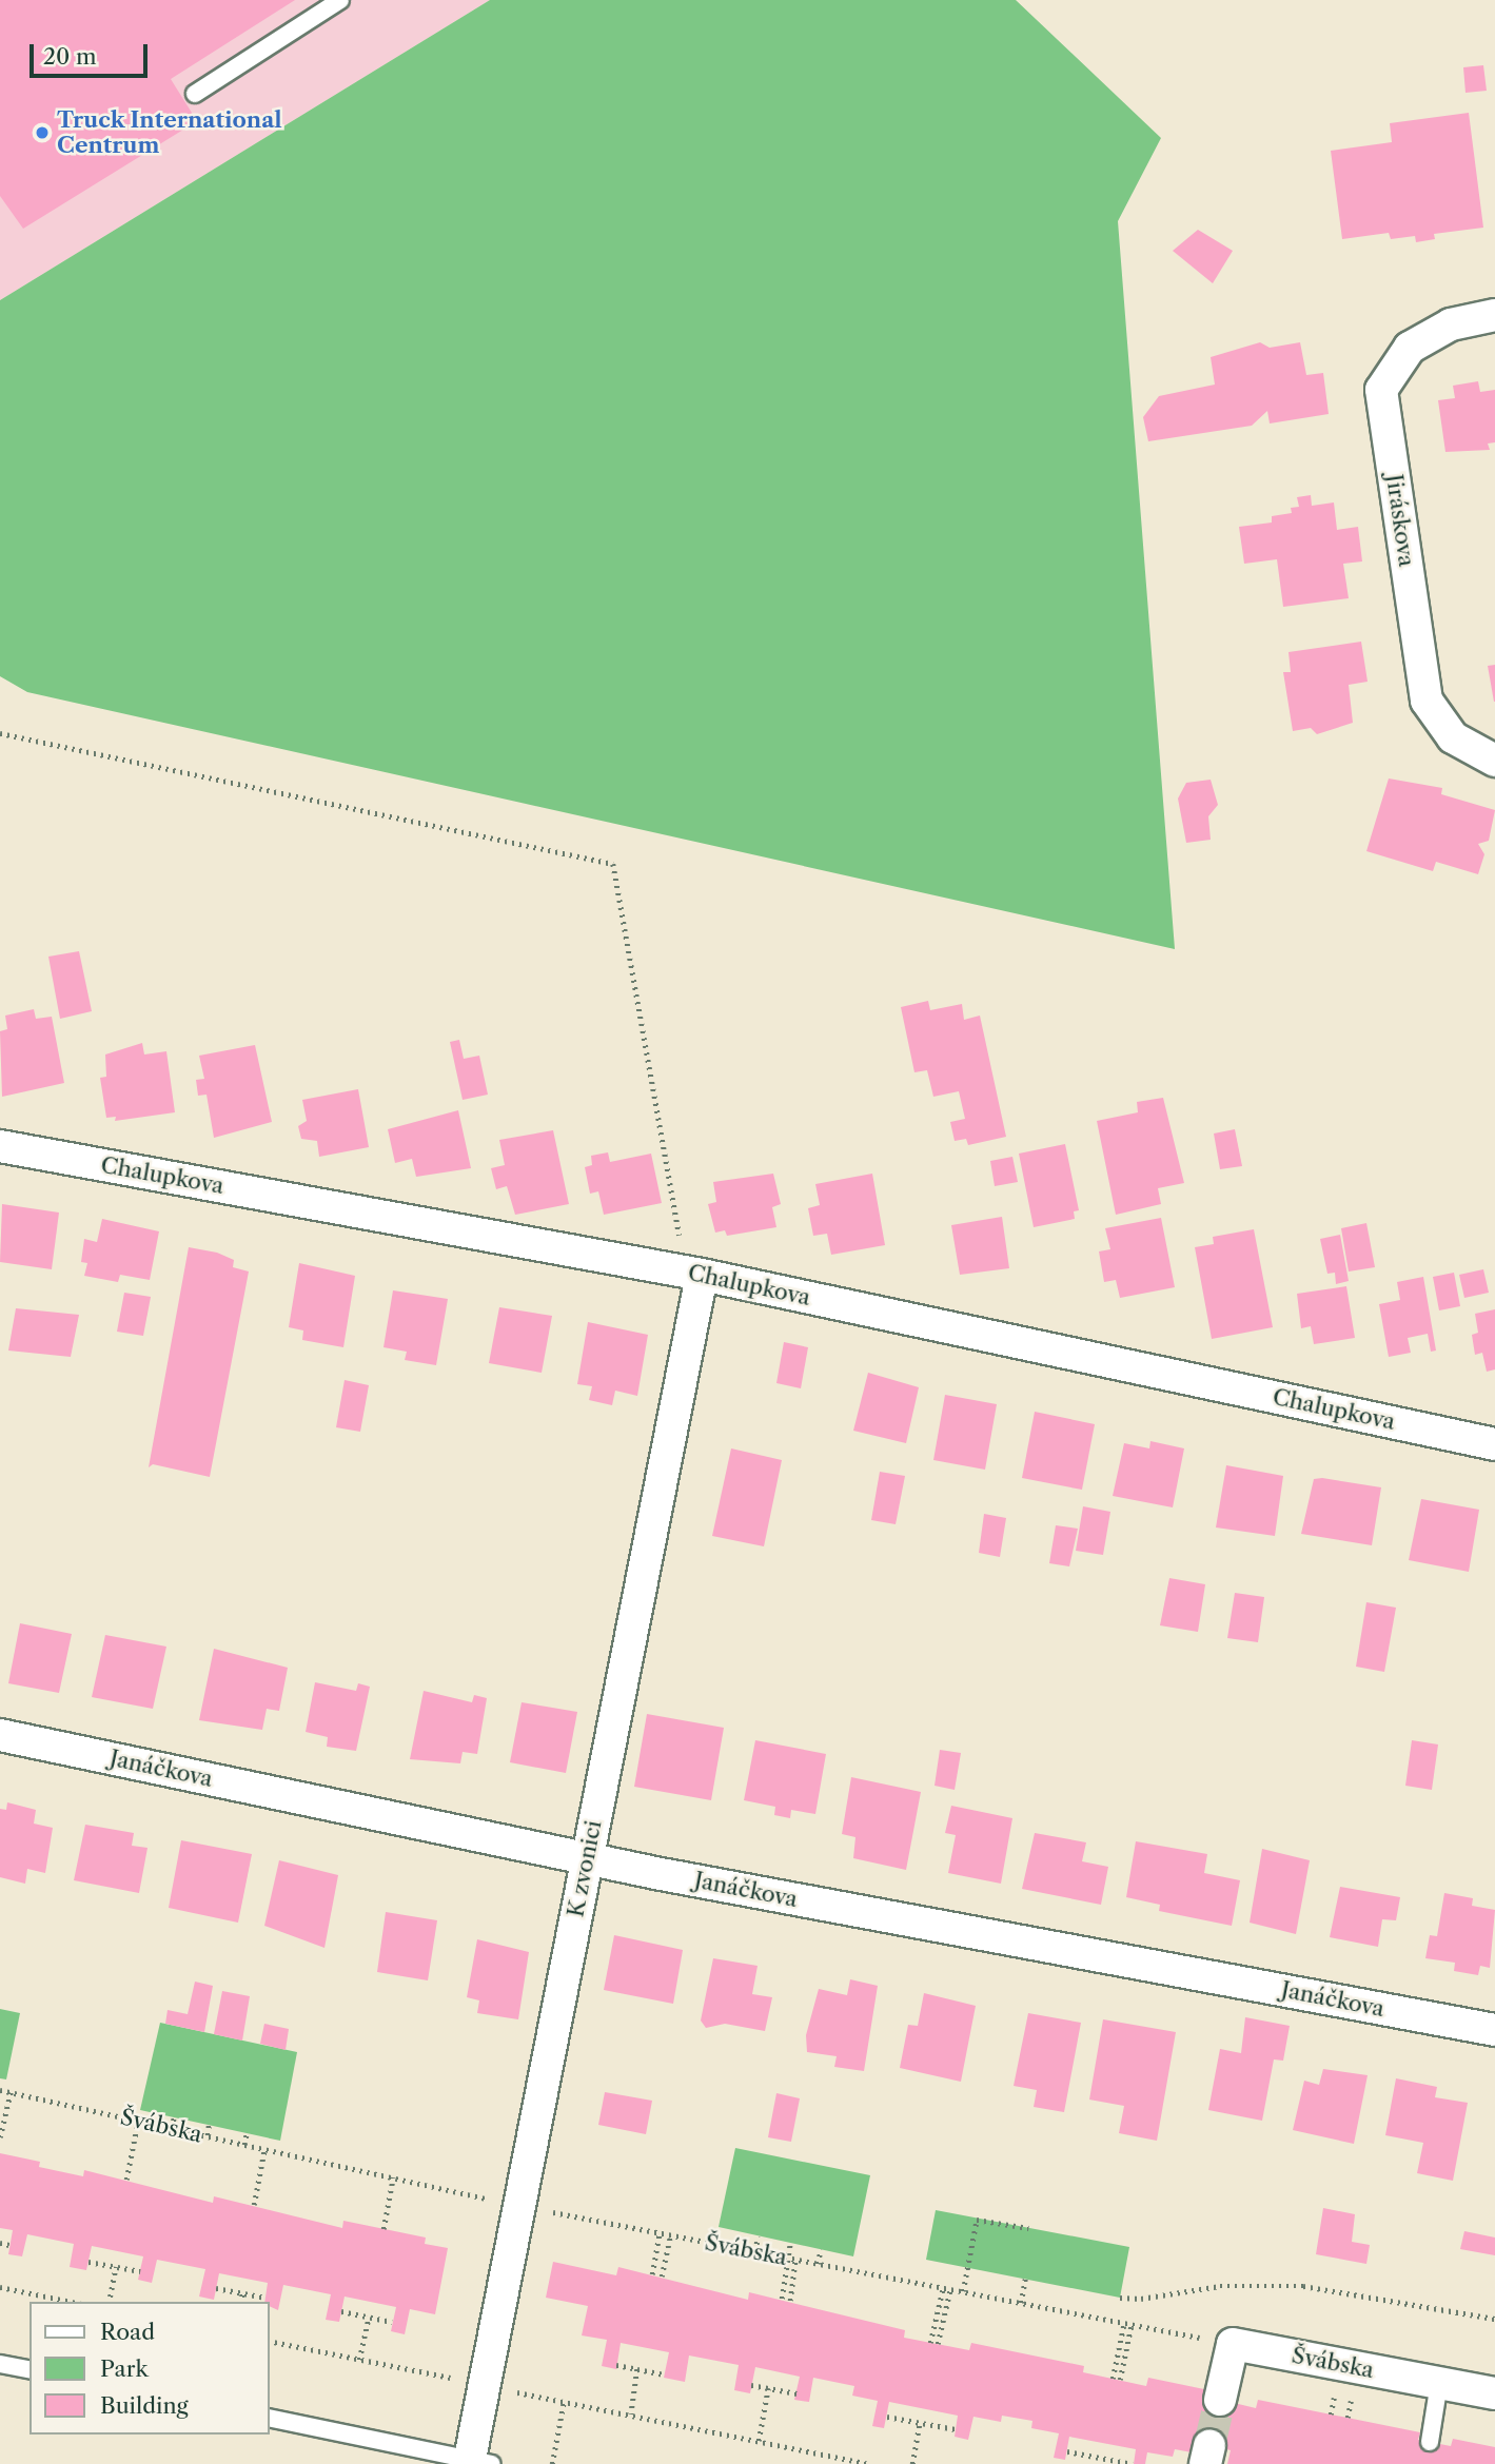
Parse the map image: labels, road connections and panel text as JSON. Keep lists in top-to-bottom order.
{
  "streets": {
    "street": [
      "Jiráskova",
      "Chalupkova",
      "Janáčkova",
      "K zvonici",
      "Švábska"
    ]
  },
  "crossings": [
    ["Chalupkova", "K zvonici"],
    ["Janáčkova", "K zvonici"],
    ["K zvonici", "Švábska"]
  ],
  "places": ["Truck International Centrum"],
  "legend": ["Road", "Park", "Building"],
  "scale_bar": "20 m"
}
